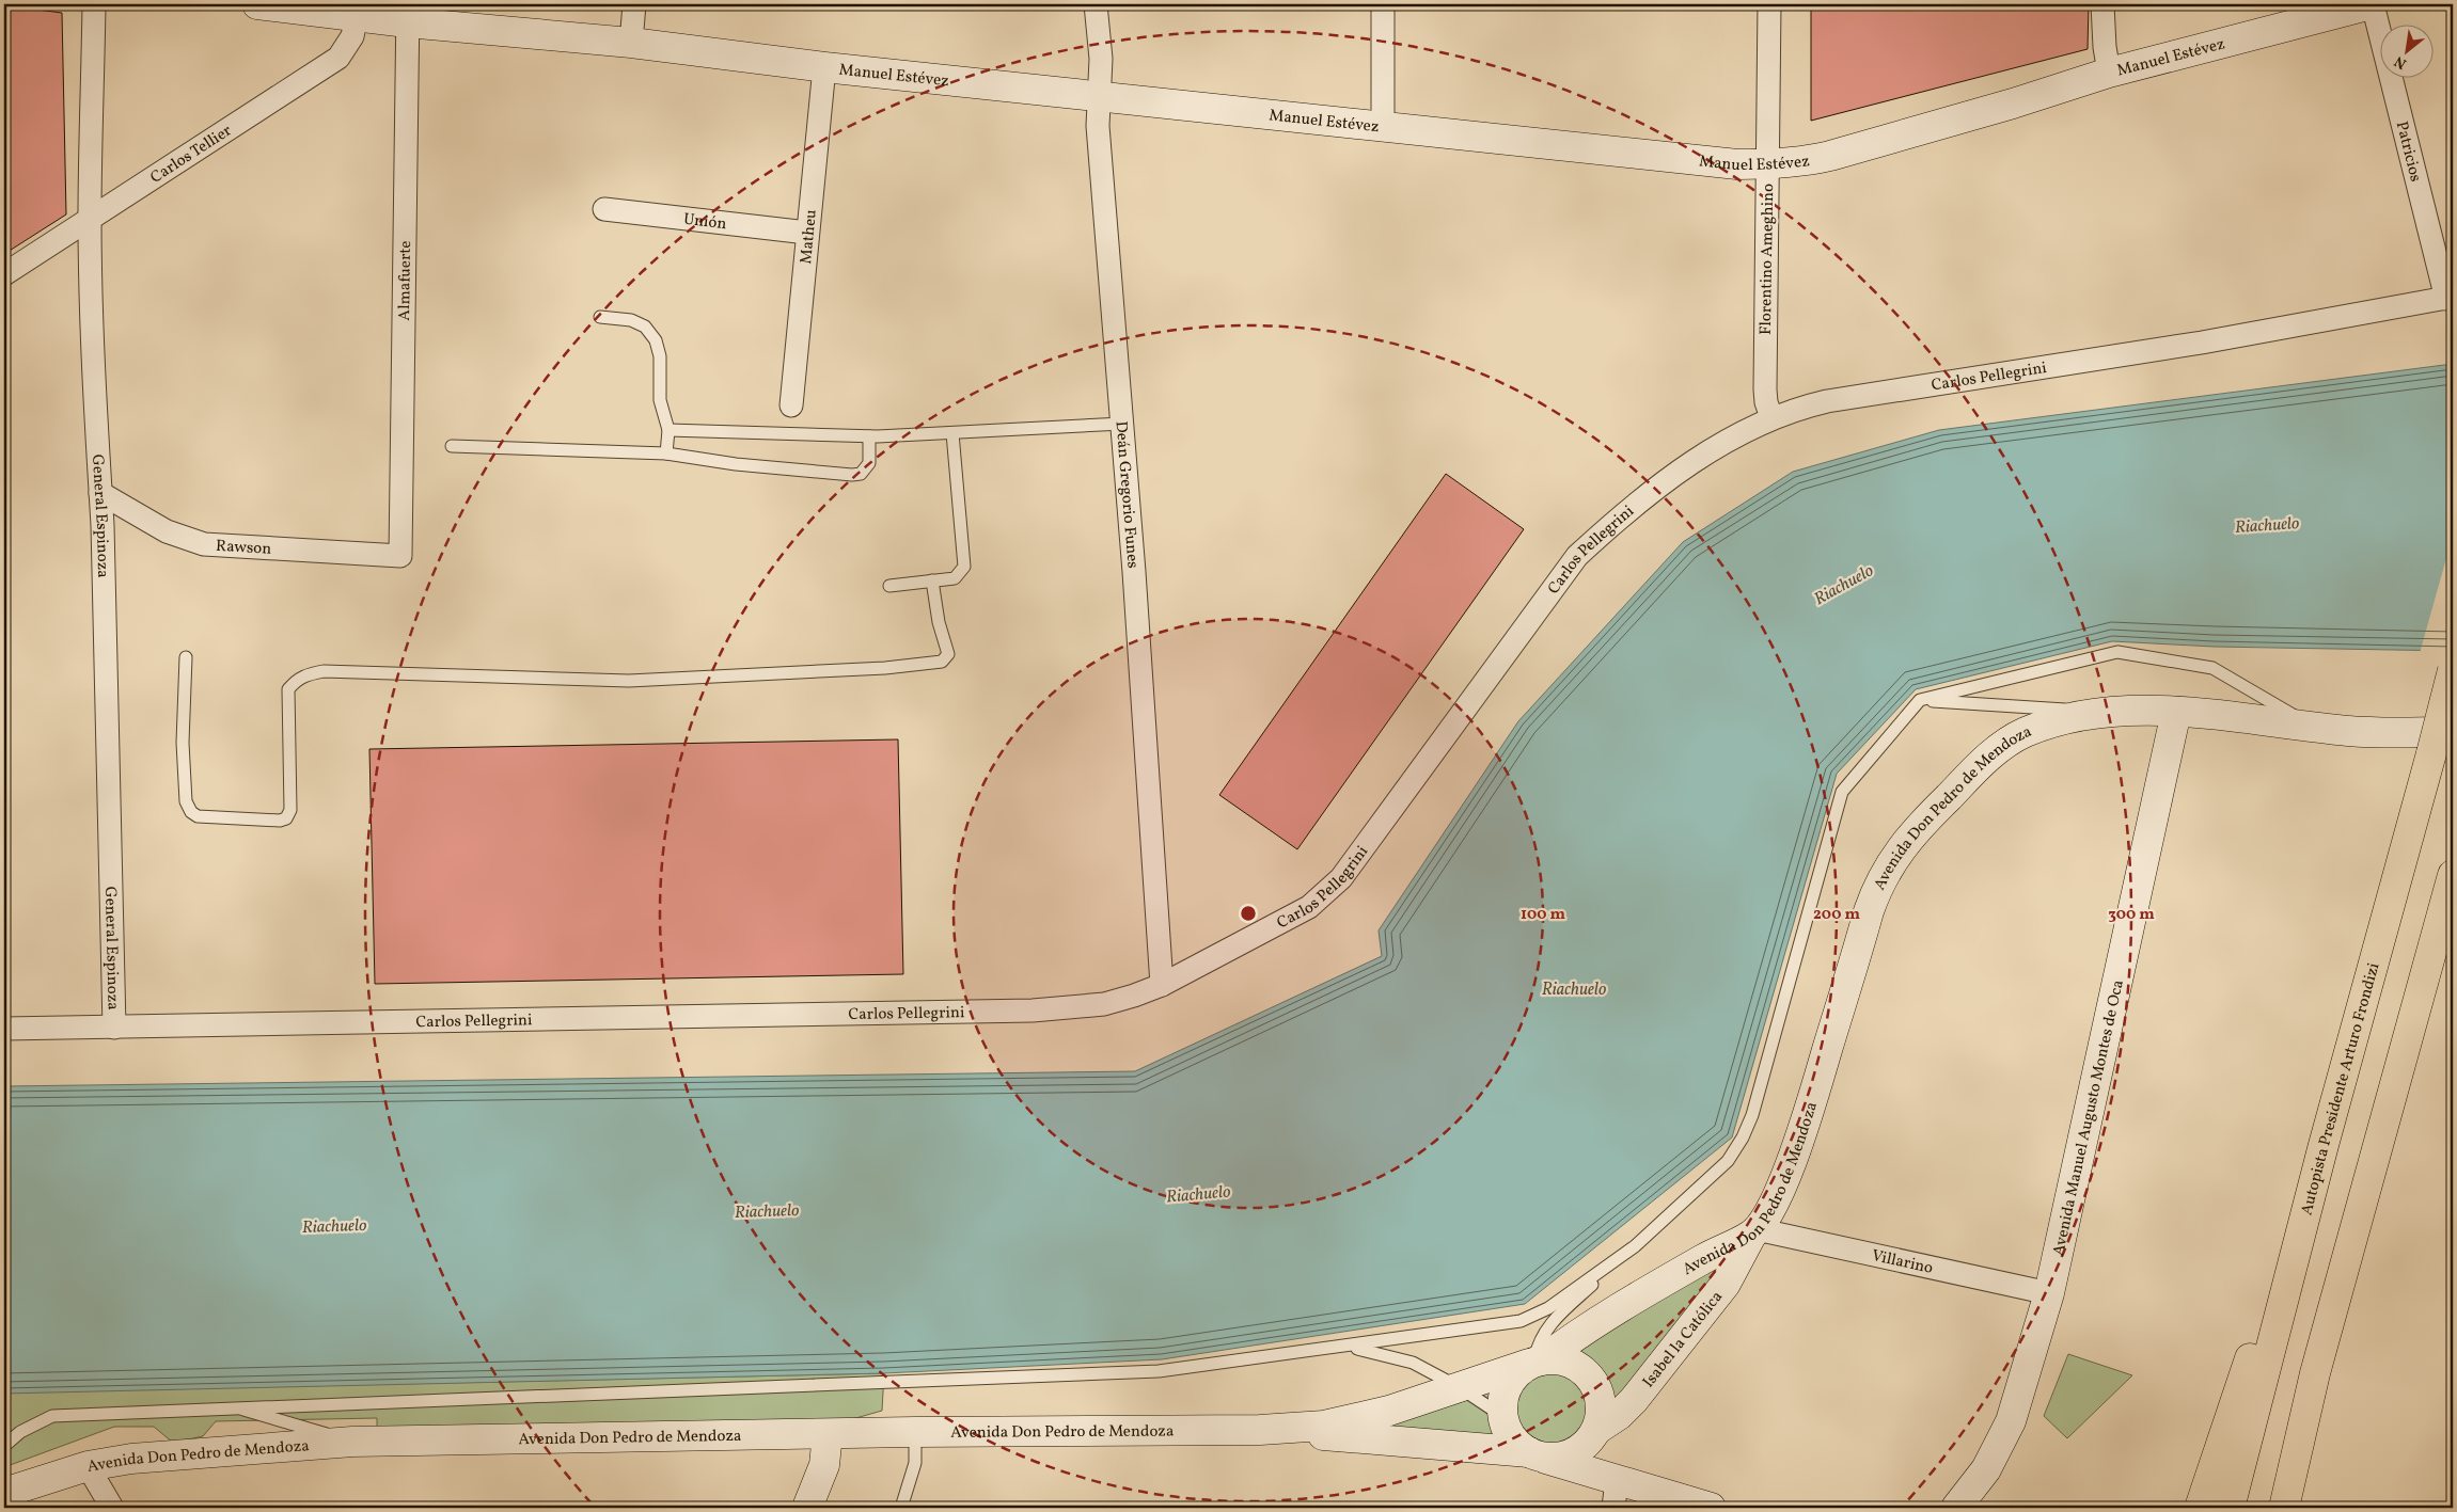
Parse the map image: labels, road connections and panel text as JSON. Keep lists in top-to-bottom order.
{
  "streets": {
    "highway": ["Autopista Presidente Arturo Frondizi"],
    "main road": [
      "Manuel Estévez",
      "Avenida Don Pedro de Mendoza",
      "Avenida Manuel Augusto Montes de Oca",
      "Isabel la Católica"
    ],
    "street": [
      "Patricios",
      "Carlos Tellier",
      "Unión",
      "Matheu",
      "Florentino Ameghino",
      "Almafuerte",
      "Carlos Pellegrini",
      "Deán Gregorio Funes",
      "General Espinoza",
      "Rawson",
      "Villarino"
    ]
  },
  "crossings": [
    ["Manuel Estévez", "Patricios"],
    ["Manuel Estévez", "Carlos Tellier"],
    ["Manuel Estévez", "Matheu"],
    ["Manuel Estévez", "Florentino Ameghino"],
    ["Manuel Estévez", "Almafuerte"],
    ["Manuel Estévez", "Deán Gregorio Funes"],
    ["Patricios", "Carlos Pellegrini"],
    ["Carlos Tellier", "General Espinoza"],
    ["Unión", "Matheu"],
    ["Florentino Ameghino", "Carlos Pellegrini"],
    ["Almafuerte", "Rawson"],
    ["Carlos Pellegrini", "Deán Gregorio Funes"],
    ["Carlos Pellegrini", "General Espinoza"],
    ["General Espinoza", "Rawson"],
    ["Avenida Don Pedro de Mendoza", "Avenida Manuel Augusto Montes de Oca"],
    ["Avenida Don Pedro de Mendoza", "Villarino"],
    ["Avenida Don Pedro de Mendoza", "Isabel la Católica"],
    ["Avenida Manuel Augusto Montes de Oca", "Villarino"],
    ["Villarino", "Isabel la Católica"]
  ],
  "water": ["Riachuelo"],
  "north": "bottom left",
  "rings": ["100 m", "200 m", "300 m"]
}
